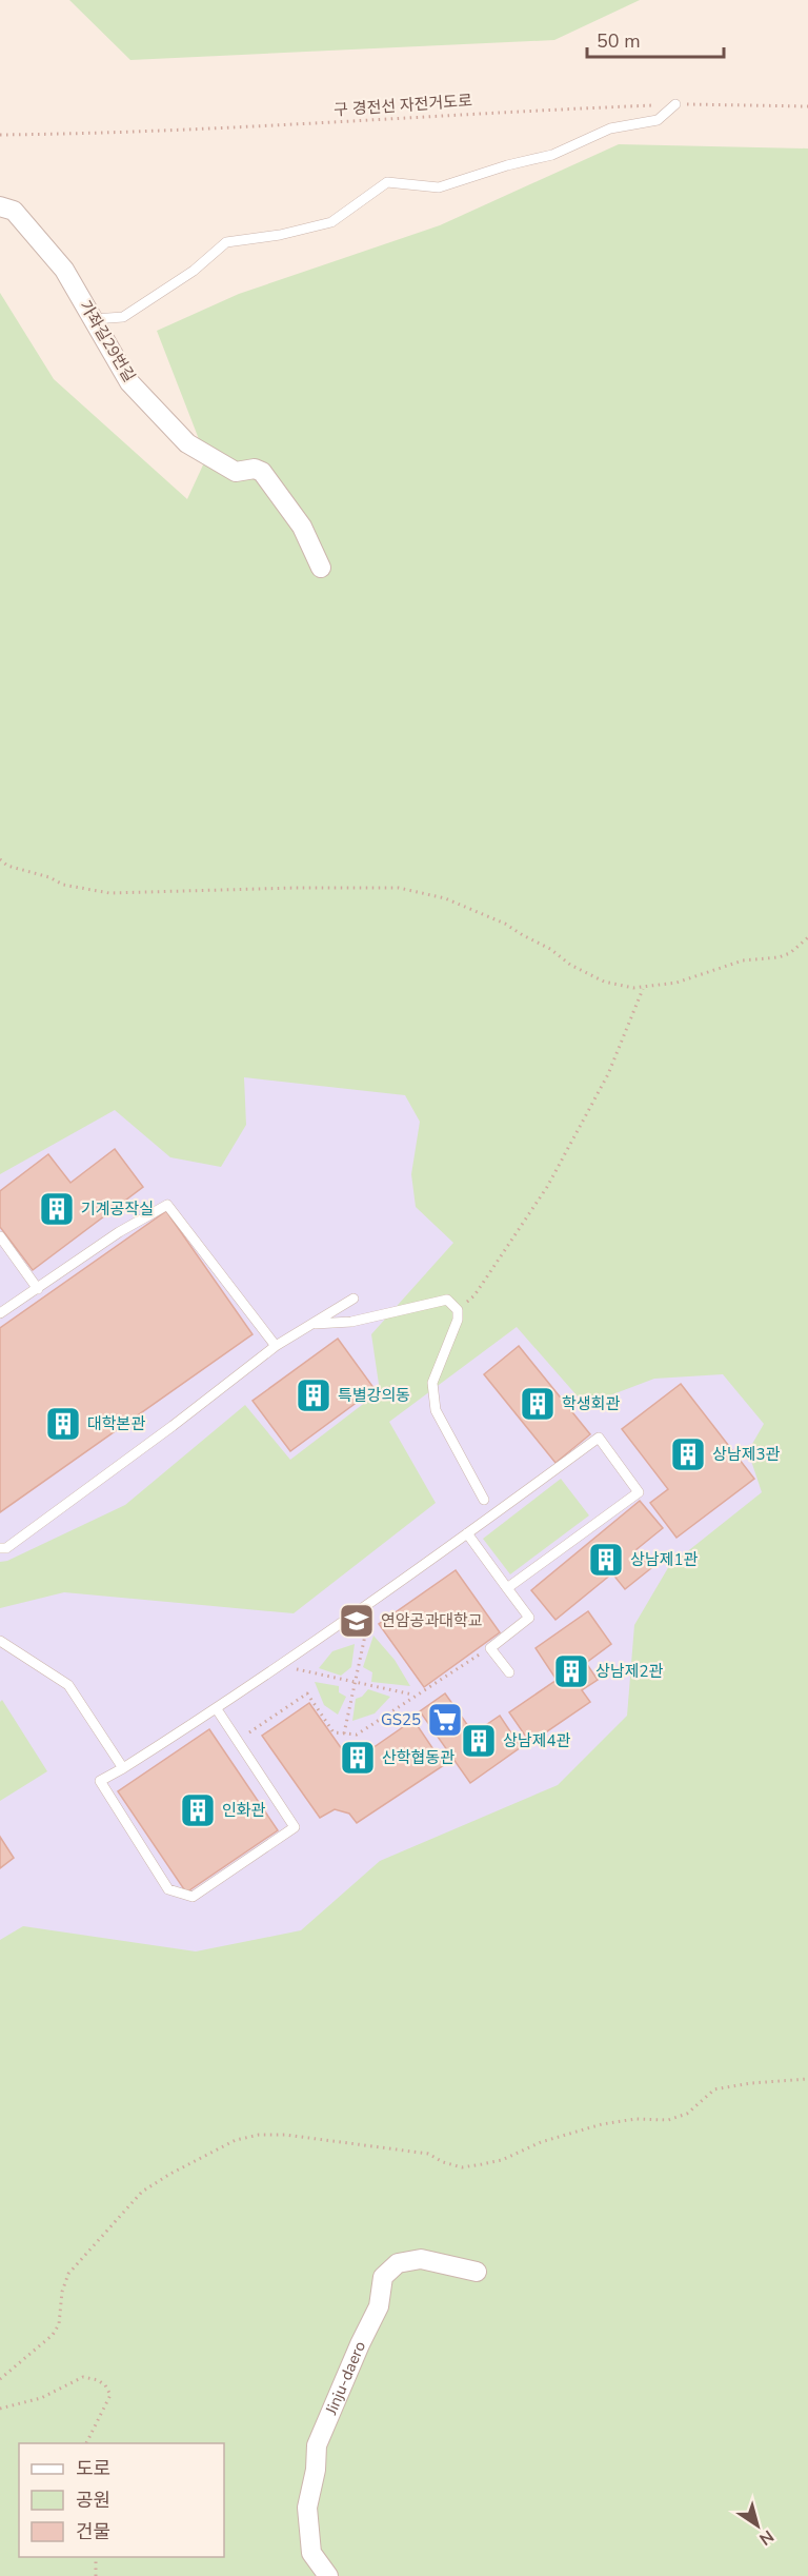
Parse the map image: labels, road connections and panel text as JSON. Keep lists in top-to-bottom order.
{
  "streets": {
    "street": ["가좌길29번길", "Jinju-daero"],
    "path": ["구 경전선 자전거도로"]
  },
  "places": {
    "building": [
      "기계공작실",
      "특별강의동",
      "학생회관",
      "대학본관",
      "상남제3관",
      "상남제1관",
      "상남제2관",
      "상남제4관",
      "산학협동관",
      "인화관"
    ],
    "school or university": ["연암공과대학교"],
    "supermarket": ["GS25"]
  },
  "legend": ["도로", "공원", "건물"],
  "scale_bar": "50 m",
  "north": "bottom right"
}
